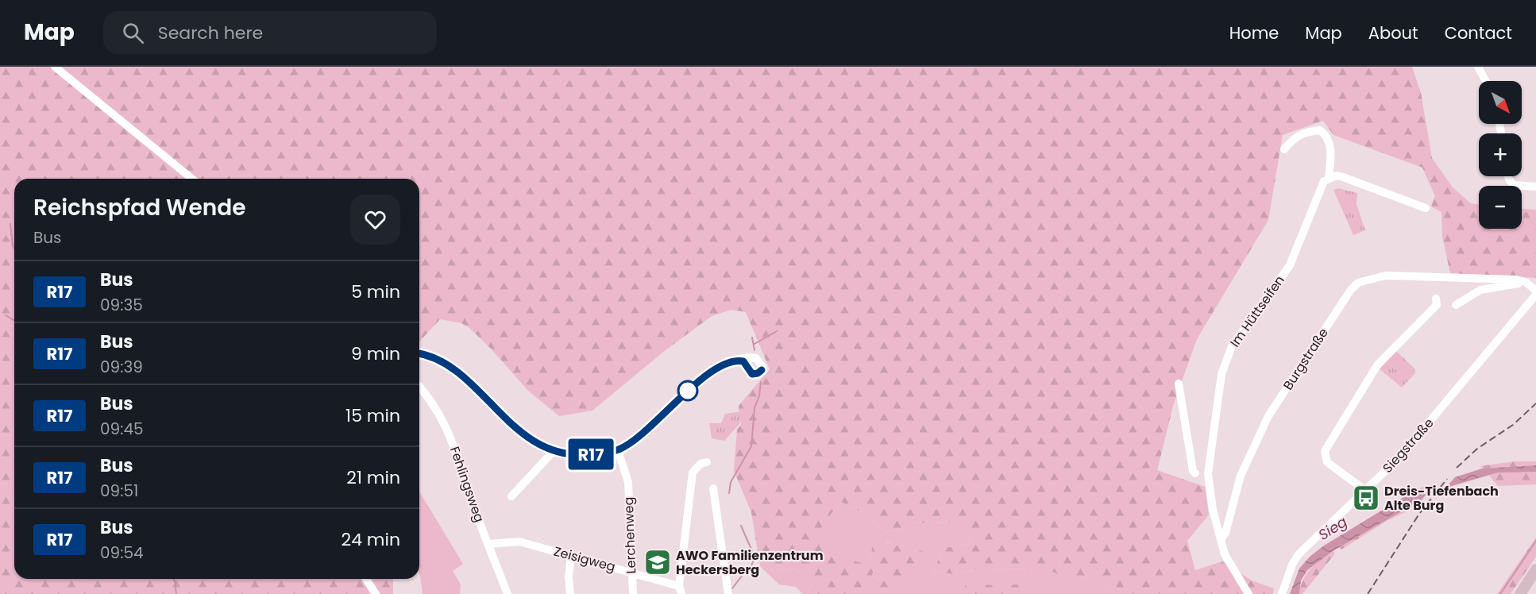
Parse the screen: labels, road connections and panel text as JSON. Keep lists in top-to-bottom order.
{
  "streets": {
    "street": [
      "Im Hüttseifen",
      "Burgstraße",
      "Siegstraße",
      "Fehlingsweg",
      "Lerchenweg",
      "Zeisigweg"
    ]
  },
  "crossings": [
    ["Im Hüttseifen", "Burgstraße"],
    ["Fehlingsweg", "Zeisigweg"],
    ["Lerchenweg", "Zeisigweg"]
  ],
  "water": ["Sieg"],
  "places": {
    "bus stop": ["Dreis-Tiefenbach Alte Burg"],
    "school or university": ["AWO Familienzentrum Heckersberg"]
  },
  "lines": ["bus line R17"],
  "north": "bottom right",
  "page": {
    "header": "Map",
    "search": "Search here",
    "nav": [
      "Home",
      "Map",
      "About",
      "Contact"
    ],
    "on_map": "R17",
    "map_buttons": ["+", "−"],
    "heading": ["Reichspfad Wende", "Bus"],
    "list": [
      {
        "mark": "R17",
        "name": "Bus",
        "note": "09:35",
        "value": "5 min"
      },
      {
        "mark": "R17",
        "name": "Bus",
        "note": "09:39",
        "value": "9 min"
      },
      {
        "mark": "R17",
        "name": "Bus",
        "note": "09:45",
        "value": "15 min"
      },
      {
        "mark": "R17",
        "name": "Bus",
        "note": "09:51",
        "value": "21 min"
      },
      {
        "mark": "R17",
        "name": "Bus",
        "note": "09:54",
        "value": "24 min"
      }
    ]
  }
}
